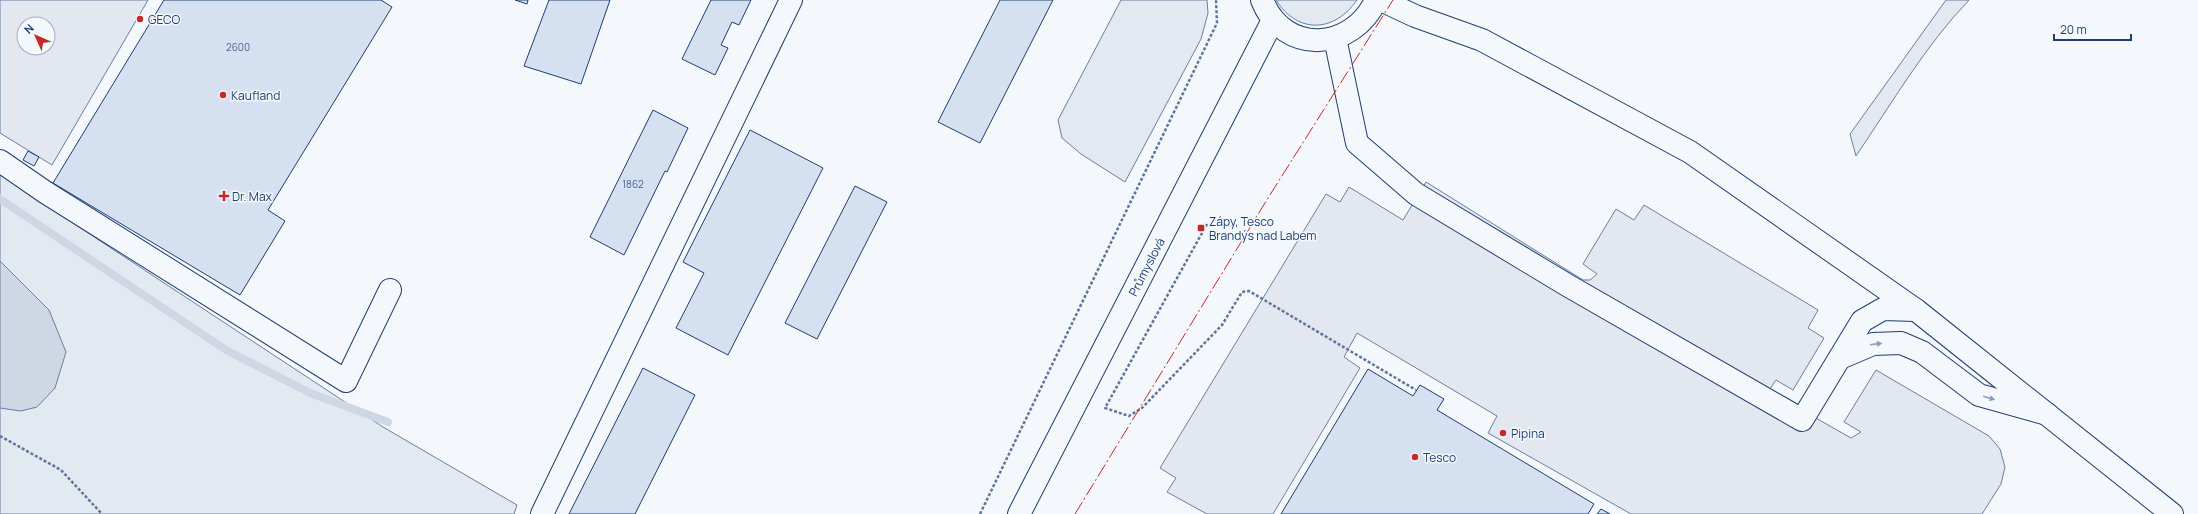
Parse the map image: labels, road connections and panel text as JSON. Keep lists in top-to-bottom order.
{
  "streets": {
    "main road": ["Průmyslová"]
  },
  "places": {
    "other": [
      "GECO",
      "Kaufland",
      "Pipina",
      "Tesco"
    ],
    "health": ["Dr. Max"],
    "transit": ["Zápy, Tesco Brandýs nad Labem"]
  },
  "house_numbers": ["2600", "1862"],
  "scale_bar": "20 m",
  "north": "top left"
}
